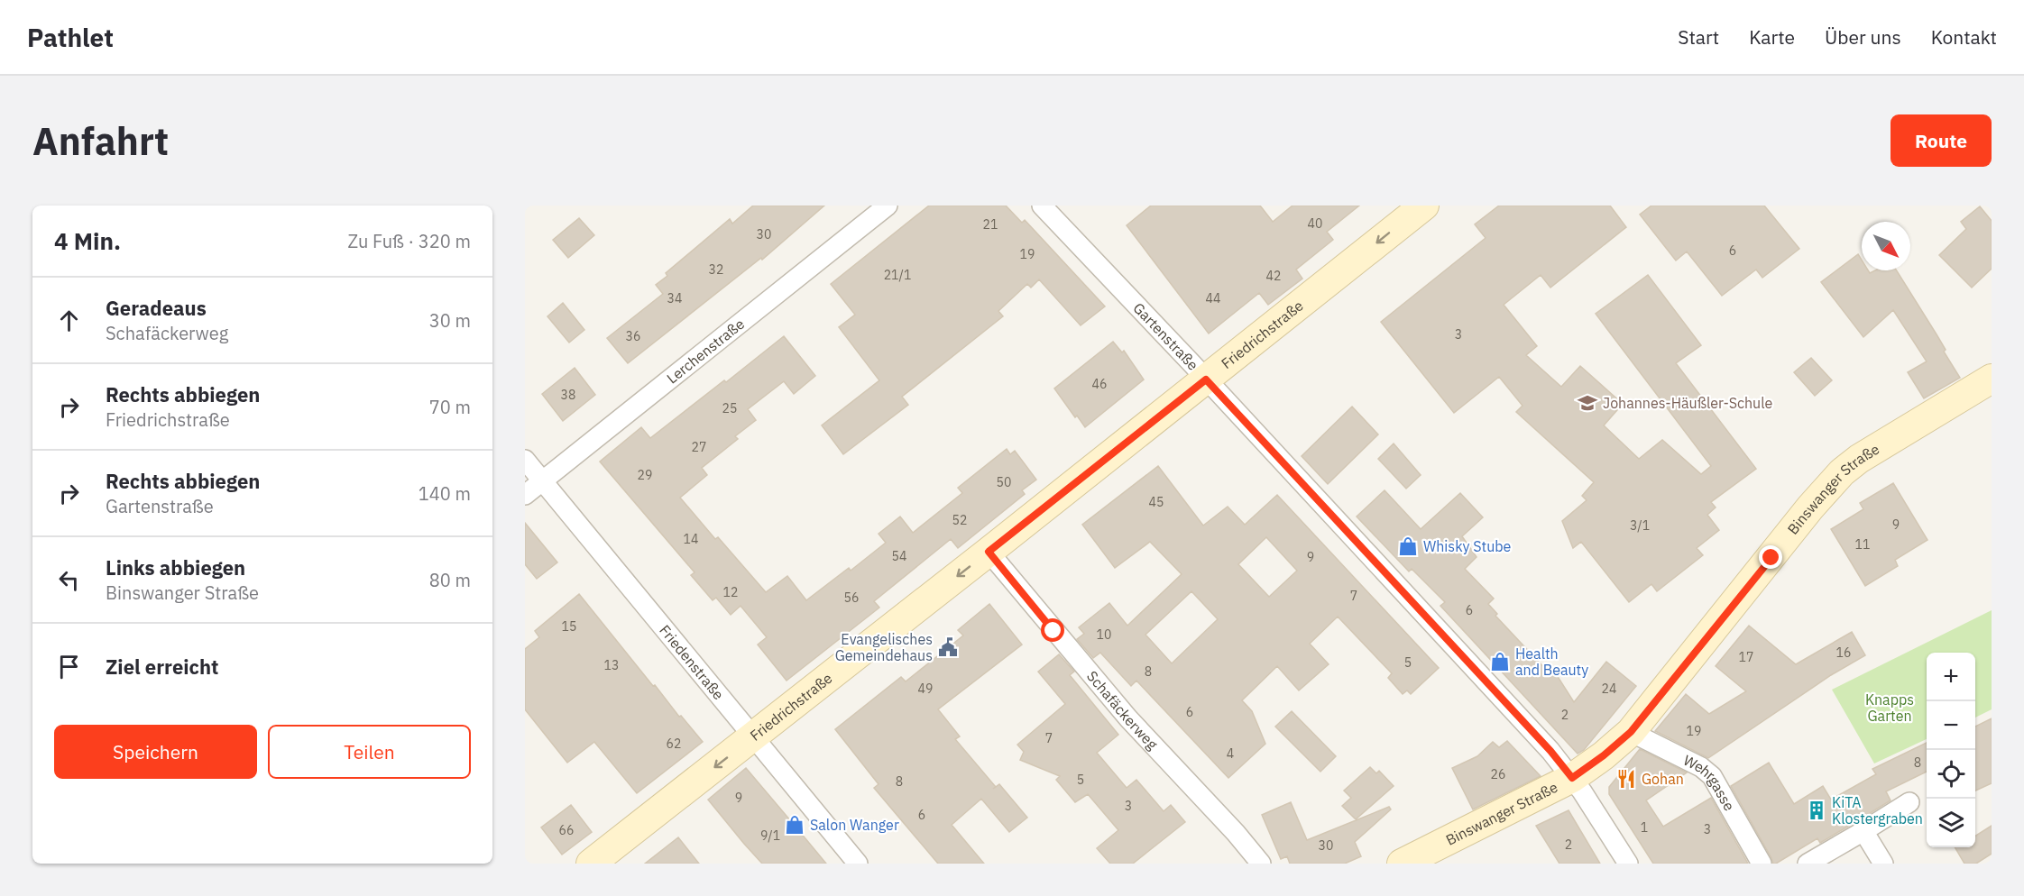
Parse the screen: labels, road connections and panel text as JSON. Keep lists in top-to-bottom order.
{
  "streets": {
    "main road": ["Friedrichstraße", "Binswanger Straße"],
    "street": [
      "Gartenstraße",
      "Lerchenstraße",
      "Friedenstraße",
      "Schafäckerweg",
      "Wehrgasse"
    ]
  },
  "crossings": [
    ["Friedrichstraße", "Gartenstraße"],
    ["Friedrichstraße", "Friedenstraße"],
    ["Friedrichstraße", "Schafäckerweg"],
    ["Gartenstraße", "Binswanger Straße"],
    ["Lerchenstraße", "Friedenstraße"],
    ["Binswanger Straße", "Wehrgasse"]
  ],
  "one_way": ["Friedrichstraße"],
  "parks": ["Knapps Garten"],
  "places": {
    "school or university": ["Johannes-Häußler-Schule"],
    "shop": ["Whisky Stube", "Health and Beauty", "Salon Wanger"],
    "public building": ["Evangelisches Gemeindehaus"],
    "restaurant": ["Gohan"],
    "building": ["KiTA Klostergraben"]
  },
  "house_numbers": [
    "40",
    "21",
    "30",
    "6",
    "19",
    "32",
    "21/1",
    "42",
    "34",
    "44",
    "3",
    "36",
    "46",
    "38",
    "25",
    "27",
    "29",
    "50",
    "45",
    "52",
    "9",
    "3/1",
    "14",
    "11",
    "54",
    "9",
    "12",
    "7",
    "56",
    "6",
    "15",
    "10",
    "16",
    "17",
    "5",
    "13",
    "8",
    "49",
    "24",
    "6",
    "2",
    "19",
    "7",
    "62",
    "4",
    "8",
    "26",
    "5",
    "8",
    "9",
    "3",
    "6",
    "1",
    "3",
    "66",
    "9/1",
    "2",
    "30"
  ],
  "north": "bottom right",
  "page": {
    "header": "Pathlet",
    "nav": [
      "Start",
      "Karte",
      "Über uns",
      "Kontakt"
    ],
    "buttons": [
      "Route",
      ["Speichern", "Teilen"]
    ],
    "title": "Anfahrt",
    "heading": ["4 Min.", "Zu Fuß · 320 m"],
    "list": [
      ["Geradeaus", "Schafäckerweg", "30 m"],
      ["Rechts abbiegen", "Friedrichstraße", "70 m"],
      ["Rechts abbiegen", "Gartenstraße", "140 m"],
      ["Links abbiegen", "Binswanger Straße", "80 m"],
      "Ziel erreicht"
    ],
    "map_buttons": ["+", "−"]
  }
}
